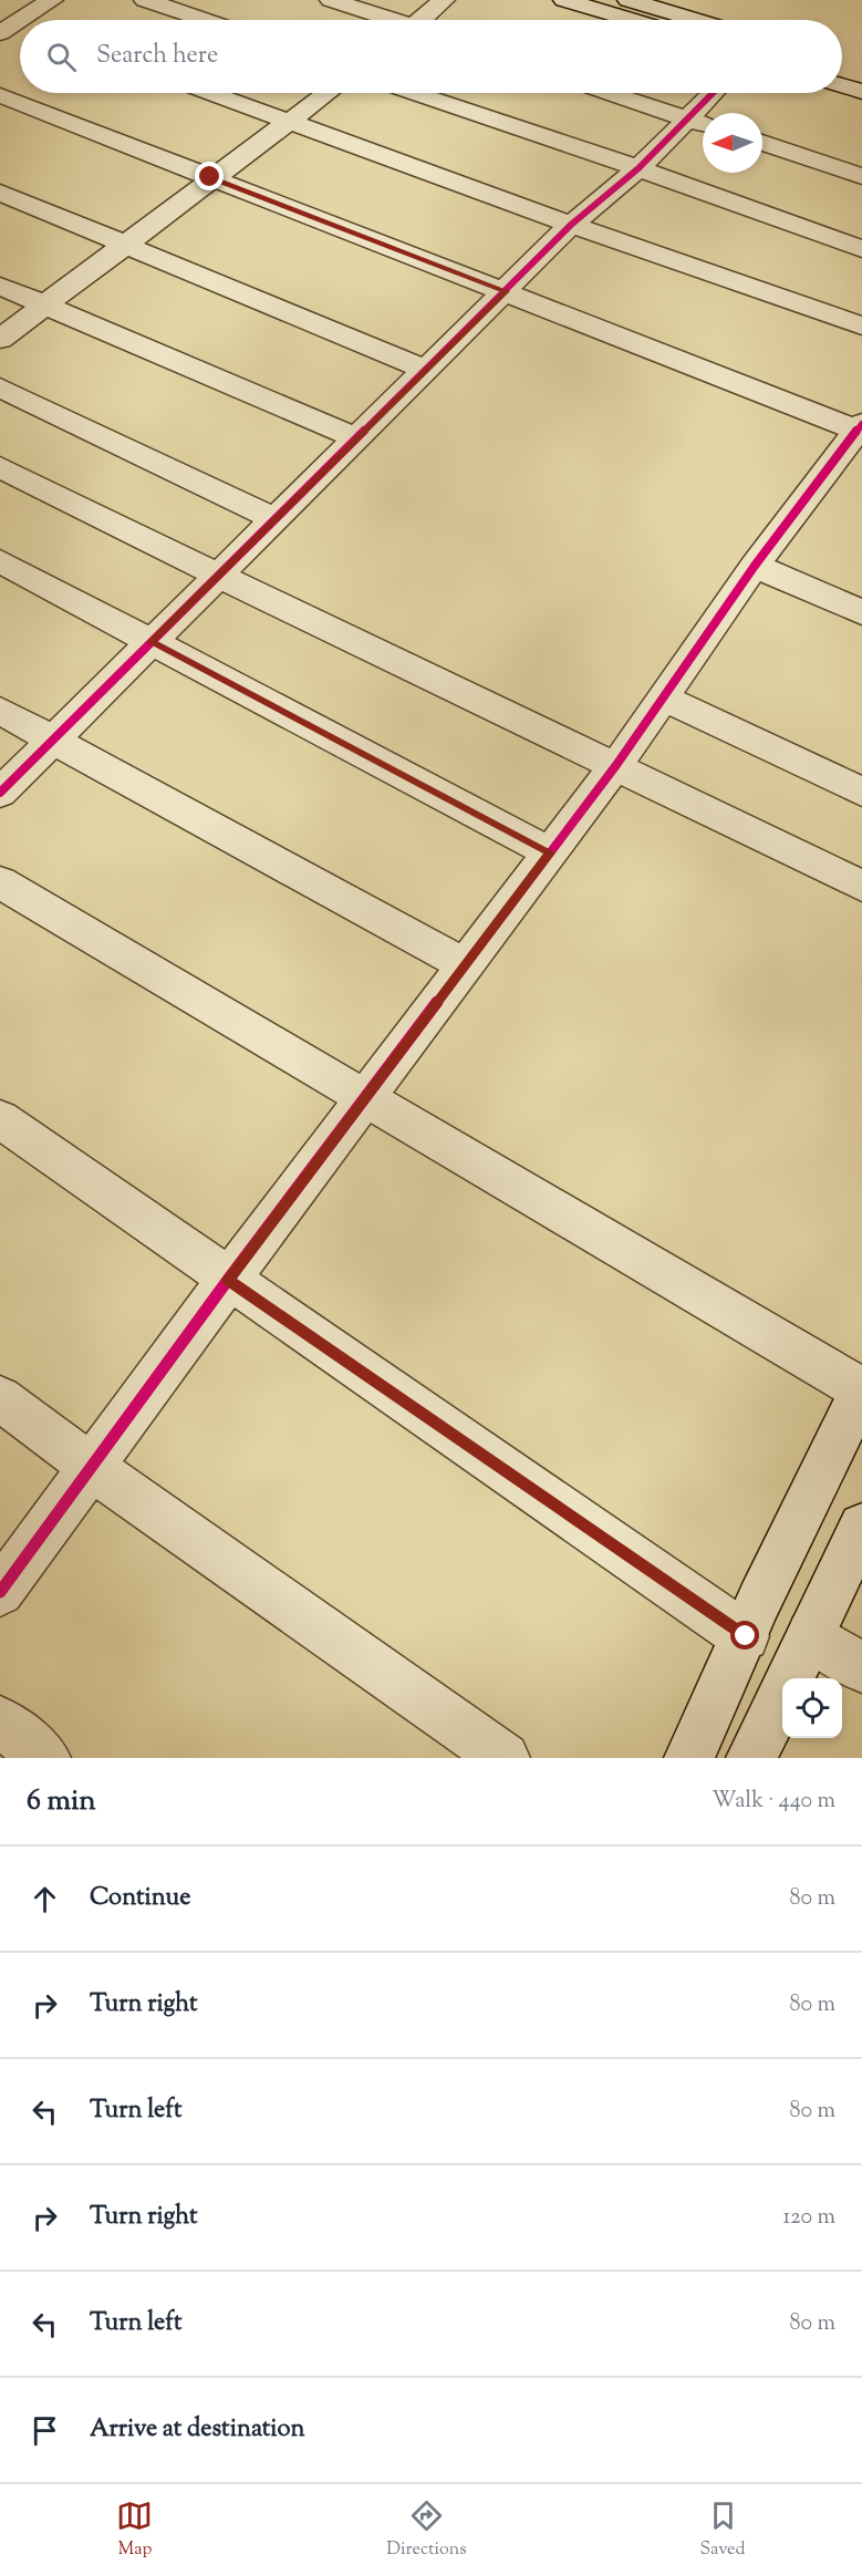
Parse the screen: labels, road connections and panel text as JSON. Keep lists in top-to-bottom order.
{
  "north": "left",
  "page": {
    "search": "Search here",
    "heading": ["6 min", "Walk · 440 m"],
    "list": [
      ["Continue", "80 m"],
      ["Turn right", "80 m"],
      ["Turn left", "80 m"],
      ["Turn right", "120 m"],
      ["Turn left", "80 m"],
      "Arrive at destination"
    ],
    "nav": ["Map", "Directions", "Saved"]
  }
}
